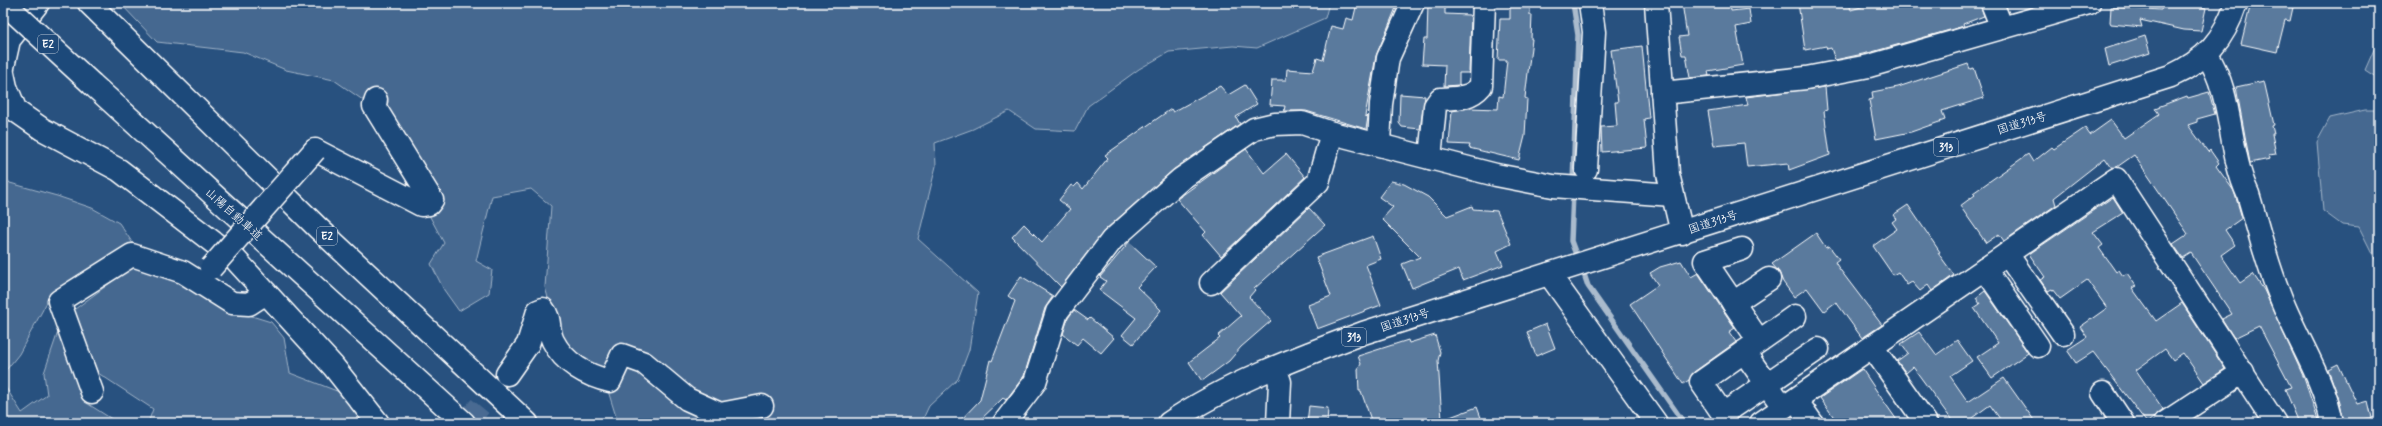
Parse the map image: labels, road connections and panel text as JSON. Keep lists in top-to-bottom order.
{
  "streets": {
    "main road": [
      "E2",
      "国道313号",
      "313",
      "山陽自動車道"
    ]
  }
}
